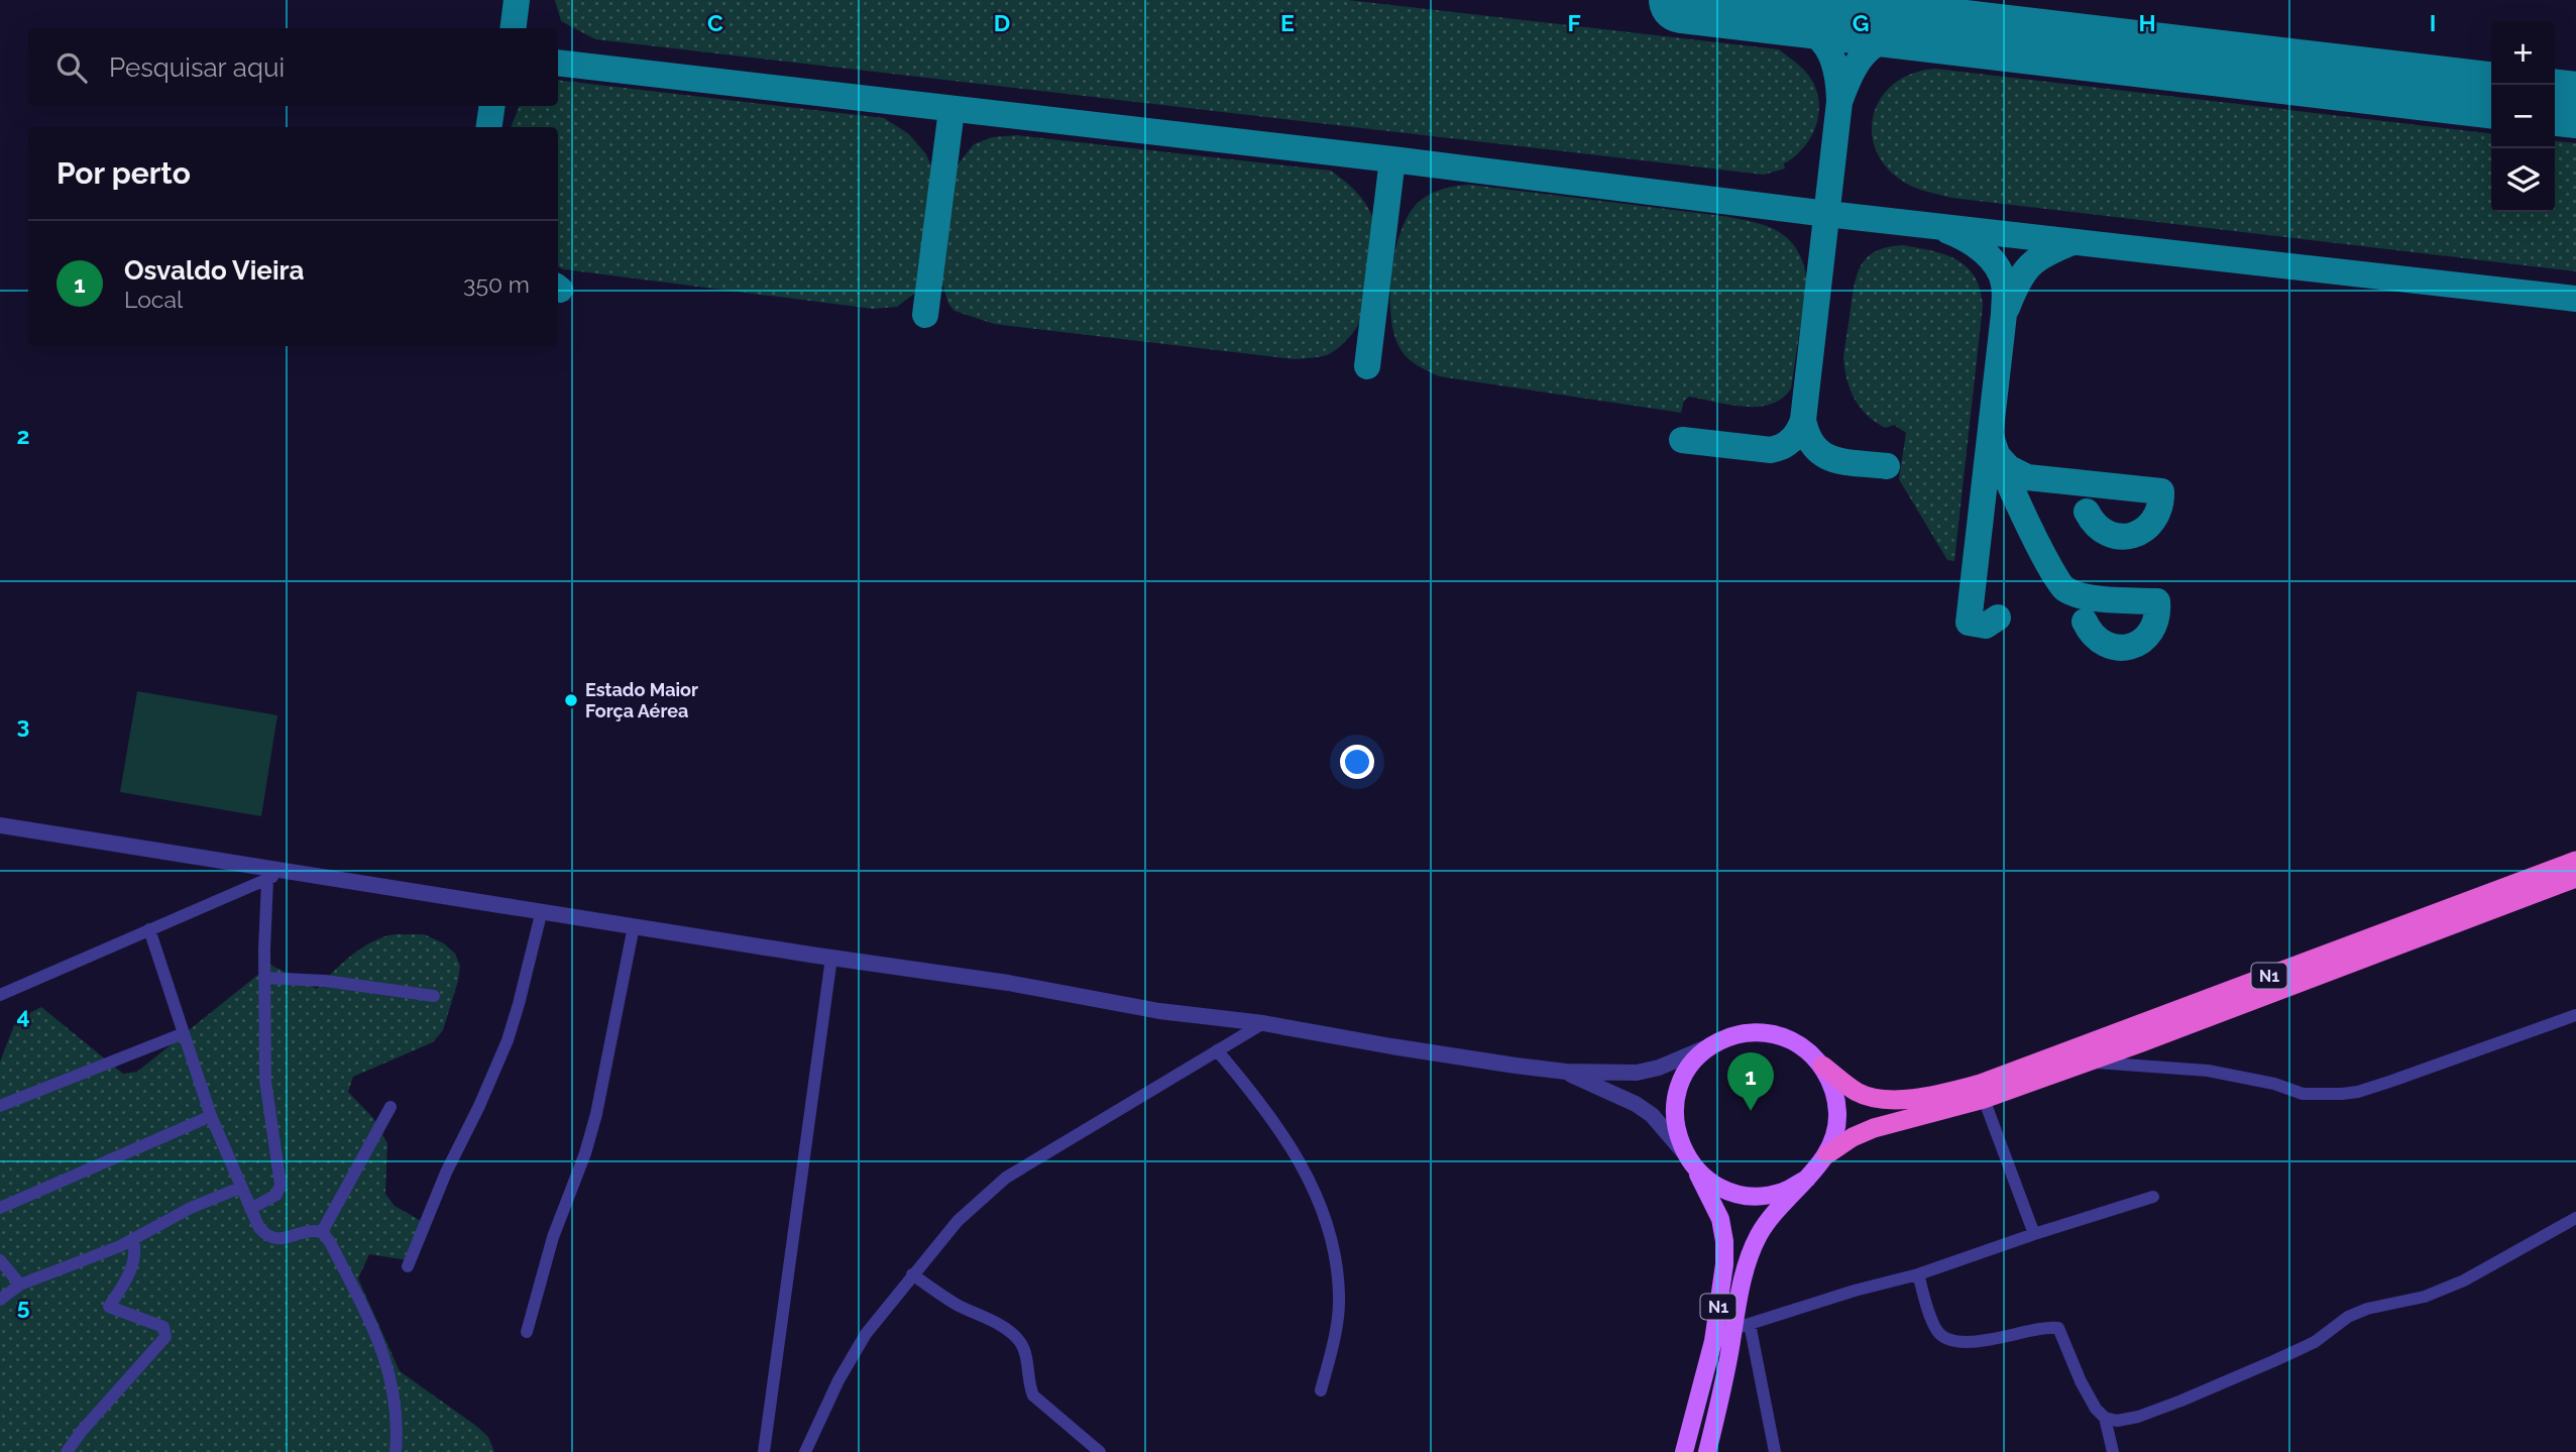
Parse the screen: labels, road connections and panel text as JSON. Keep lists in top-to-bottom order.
{
  "streets": {
    "highway": ["N1"]
  },
  "places": ["Estado Maior Força Aérea"],
  "page": {
    "map_buttons": ["+", "−"],
    "search": "Pesquisar aqui",
    "heading": "Por perto",
    "list": [
      {
        "mark": "1",
        "name": "Osvaldo Vieira",
        "note": "Local",
        "value": "350 m"
      }
    ],
    "pins": "1"
  },
  "grid": {
    "columns": [
      "C",
      "D",
      "E",
      "F",
      "G",
      "H",
      "I"
    ],
    "rows": [
      "2",
      "3",
      "4",
      "5"
    ]
  }
}
